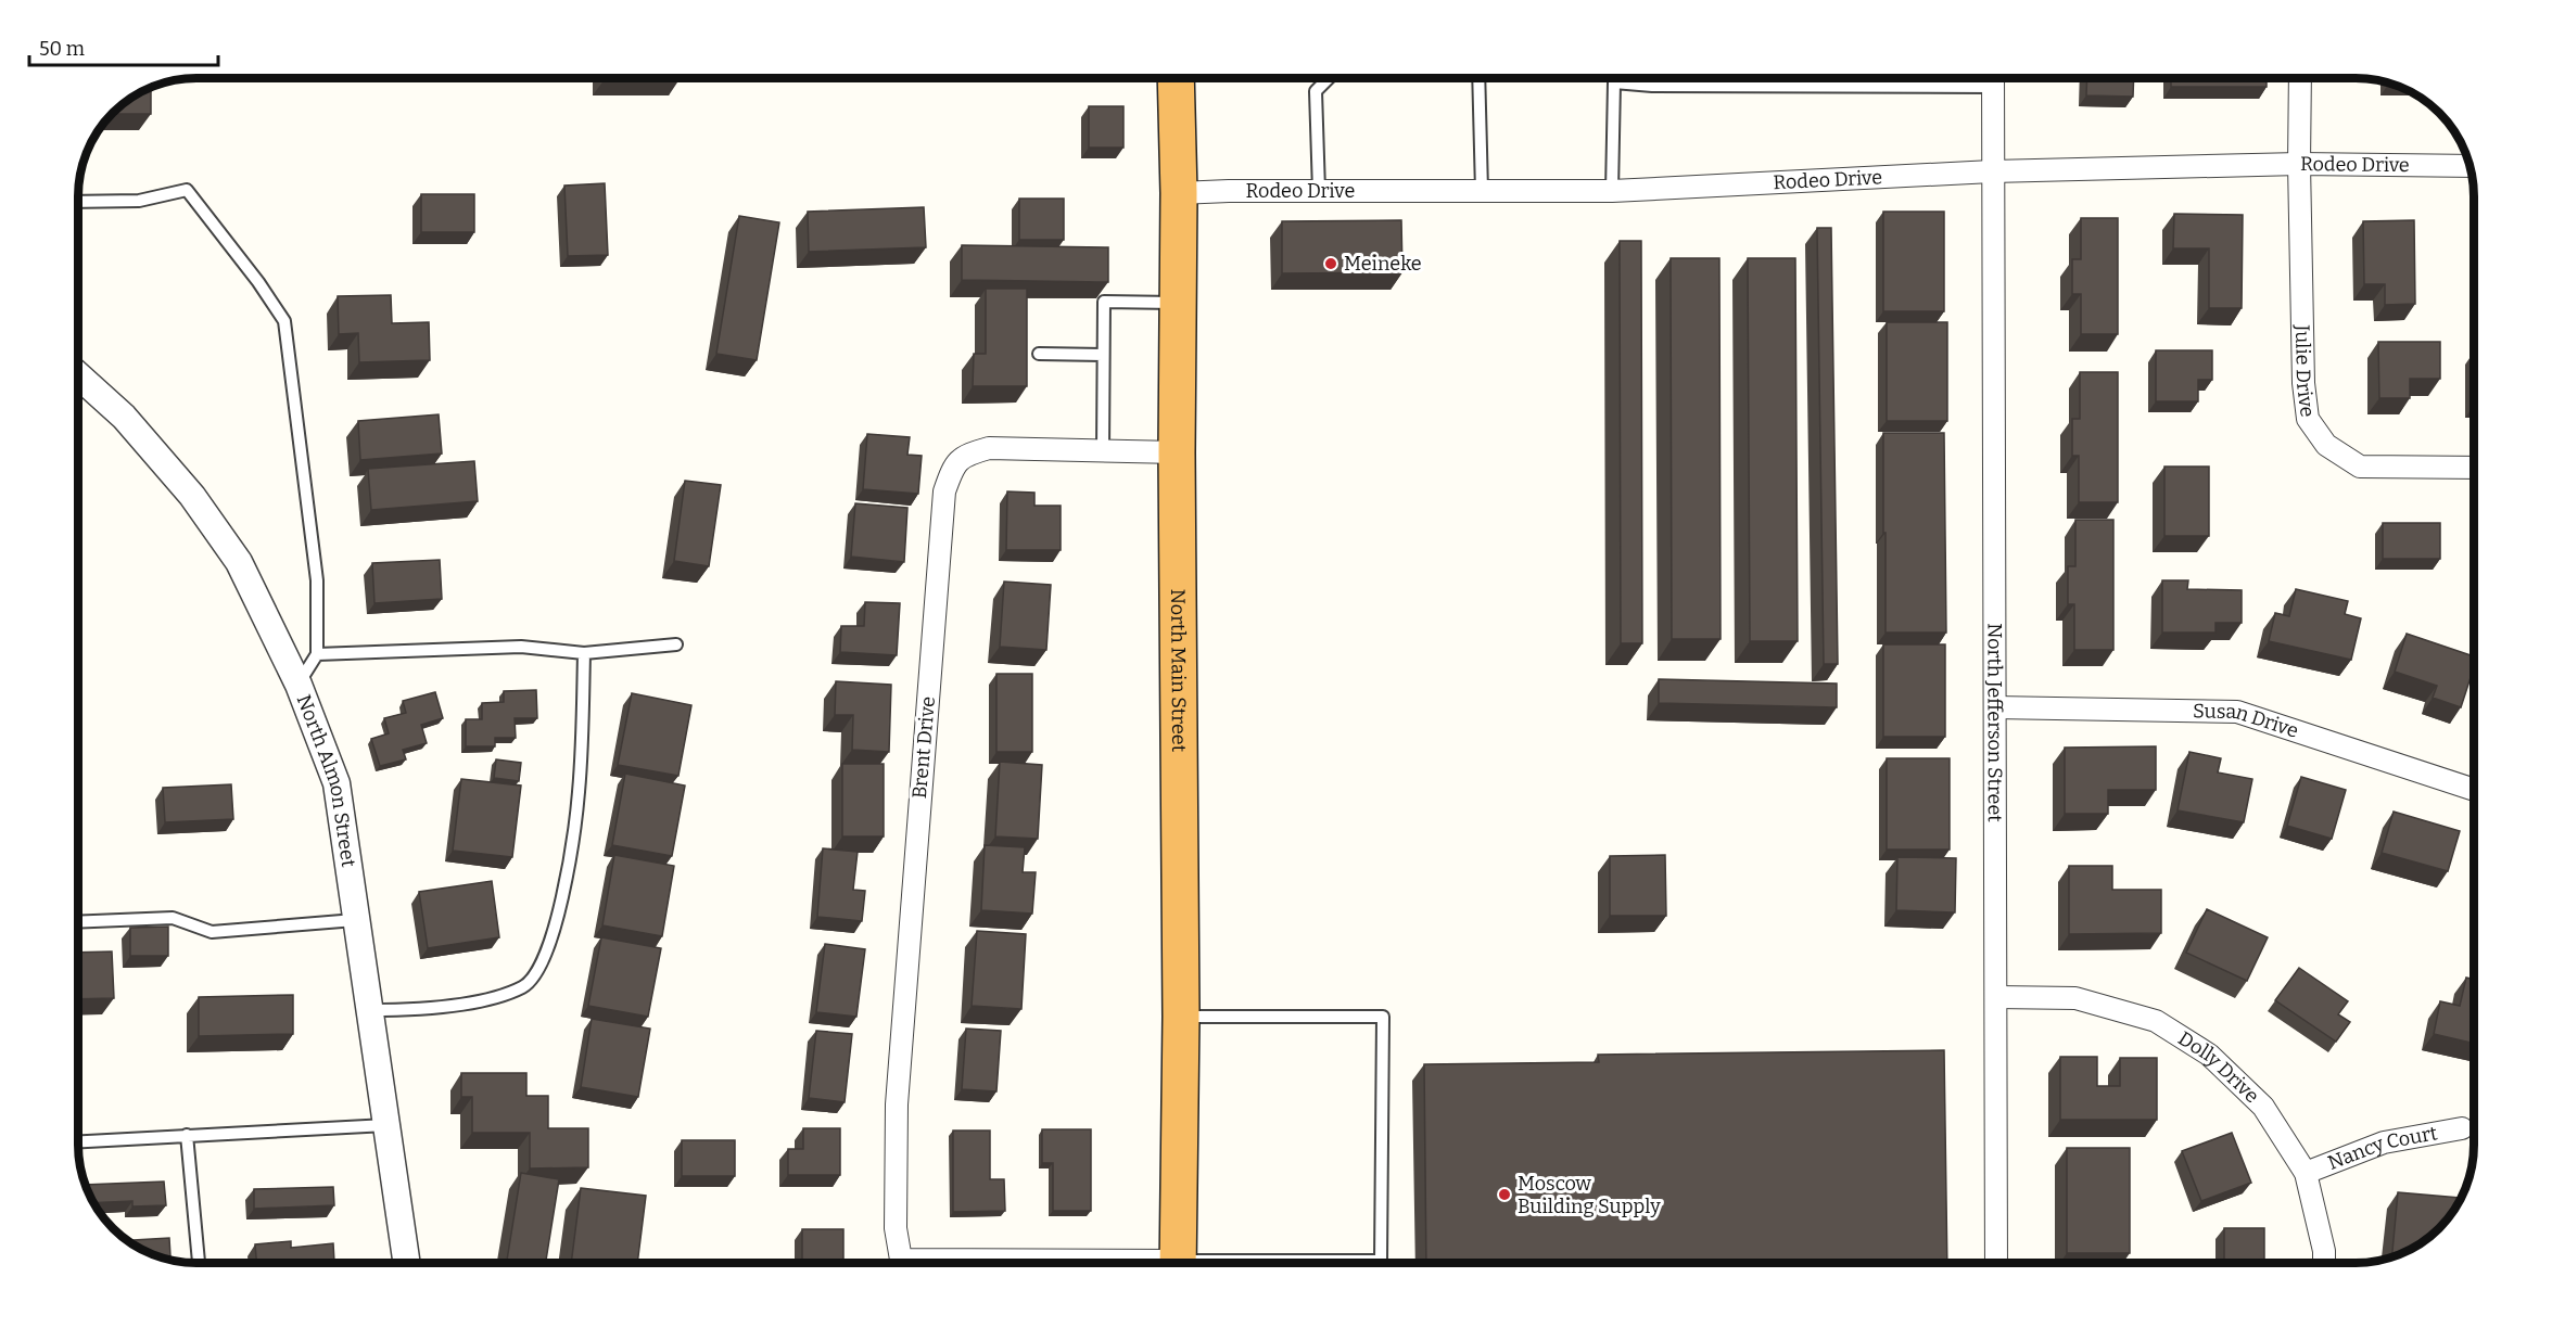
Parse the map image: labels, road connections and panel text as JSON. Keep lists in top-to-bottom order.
{
  "streets": {
    "highway": ["North Main Street"],
    "street": [
      "Rodeo Drive",
      "Julie Drive",
      "North Jefferson Street",
      "Susan Drive",
      "Brent Drive",
      "North Almon Street",
      "Dolly Drive",
      "Nancy Court"
    ]
  },
  "crossings": [
    ["Rodeo Drive", "Julie Drive"],
    ["Rodeo Drive", "North Main Street"],
    ["Rodeo Drive", "North Jefferson Street"],
    ["North Main Street", "Brent Drive"],
    ["North Jefferson Street", "Susan Drive"],
    ["North Jefferson Street", "Dolly Drive"],
    ["Dolly Drive", "Nancy Court"]
  ],
  "places": ["Meineke", "Moscow Building Supply"],
  "scale_bar": "50 m"
}
